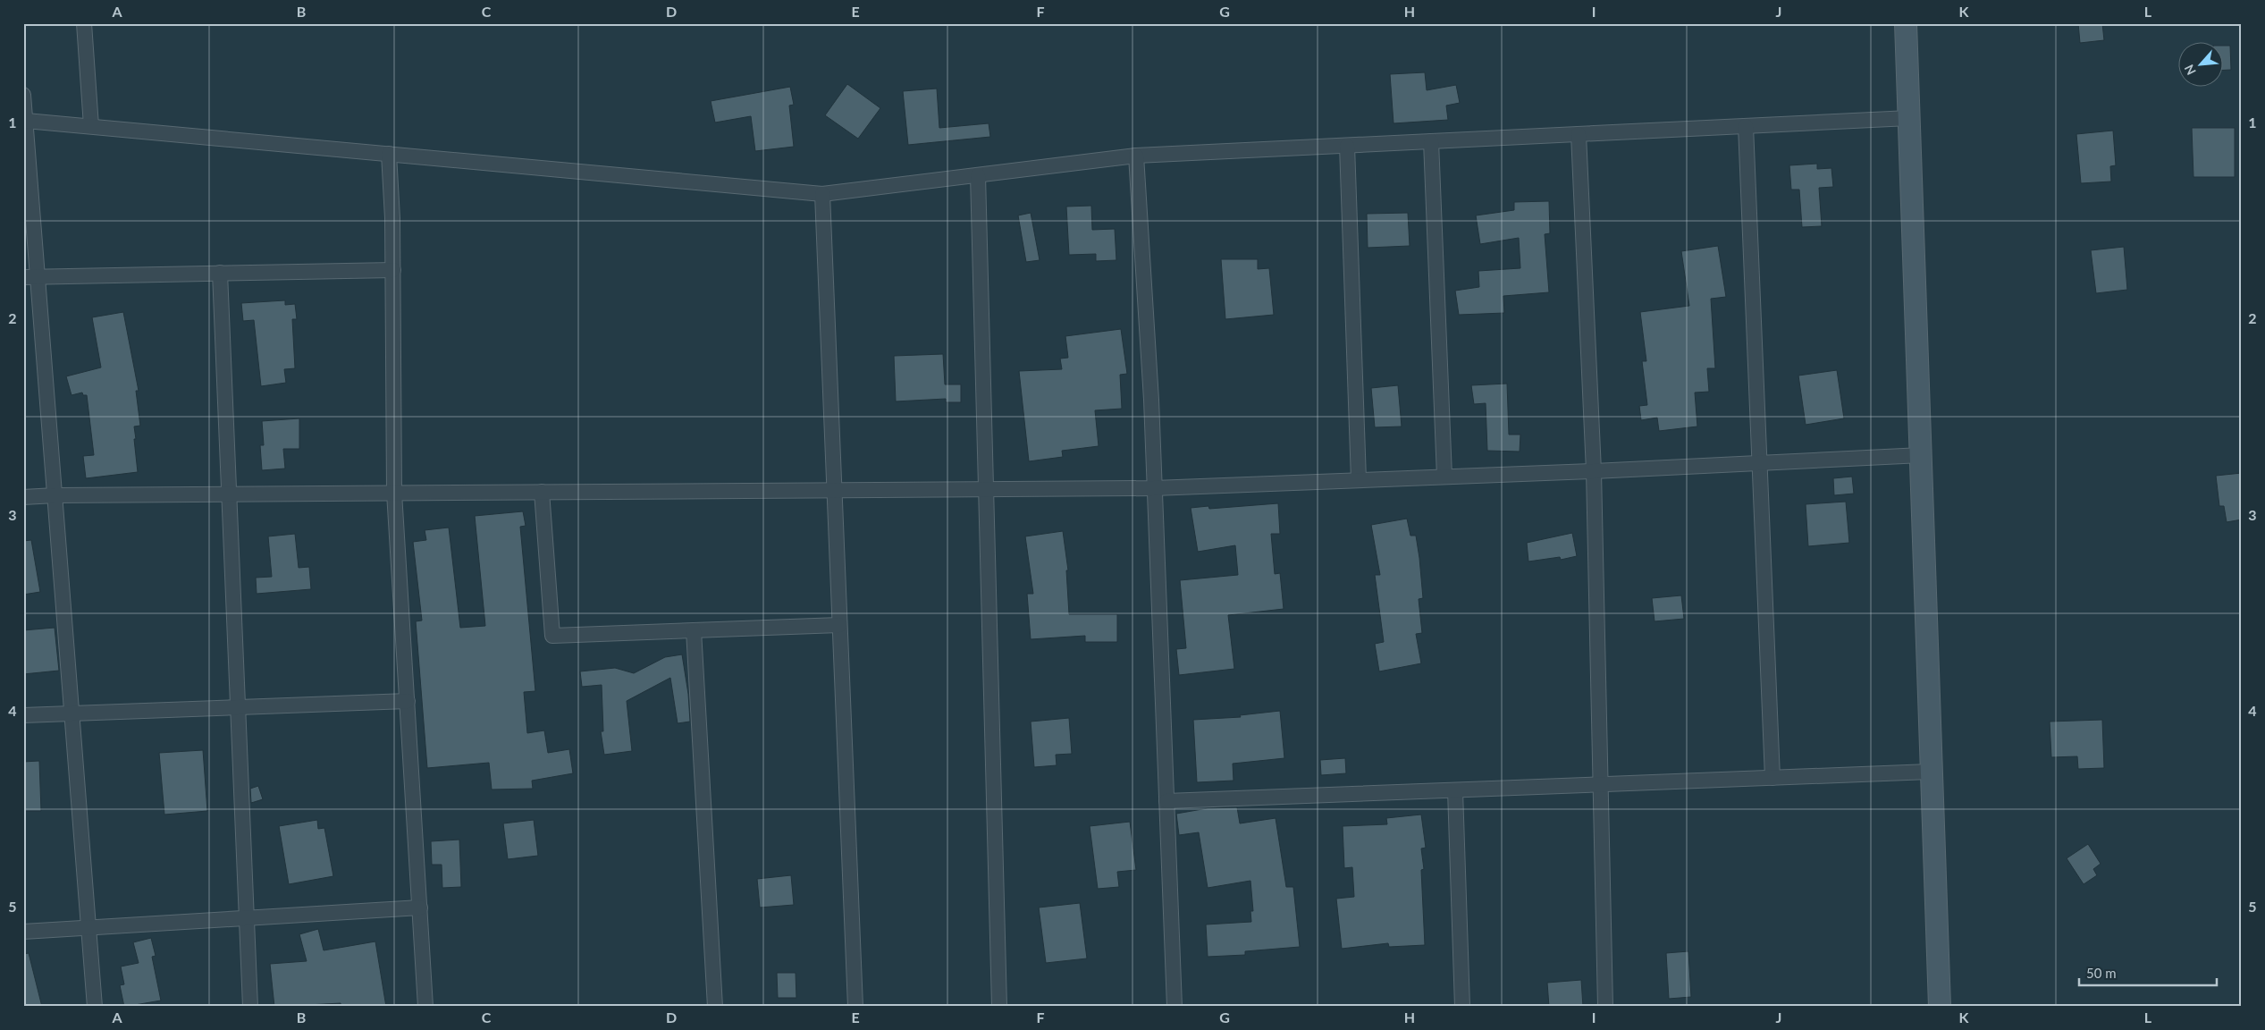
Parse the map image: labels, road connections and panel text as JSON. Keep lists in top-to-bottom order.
{
  "scale_bar": "50 m",
  "north": "bottom left",
  "grid": {
    "columns": [
      "A",
      "B",
      "C",
      "D",
      "E",
      "F",
      "G",
      "H",
      "I",
      "J",
      "K",
      "L"
    ],
    "rows": [
      "1",
      "2",
      "3",
      "4",
      "5"
    ]
  }
}
